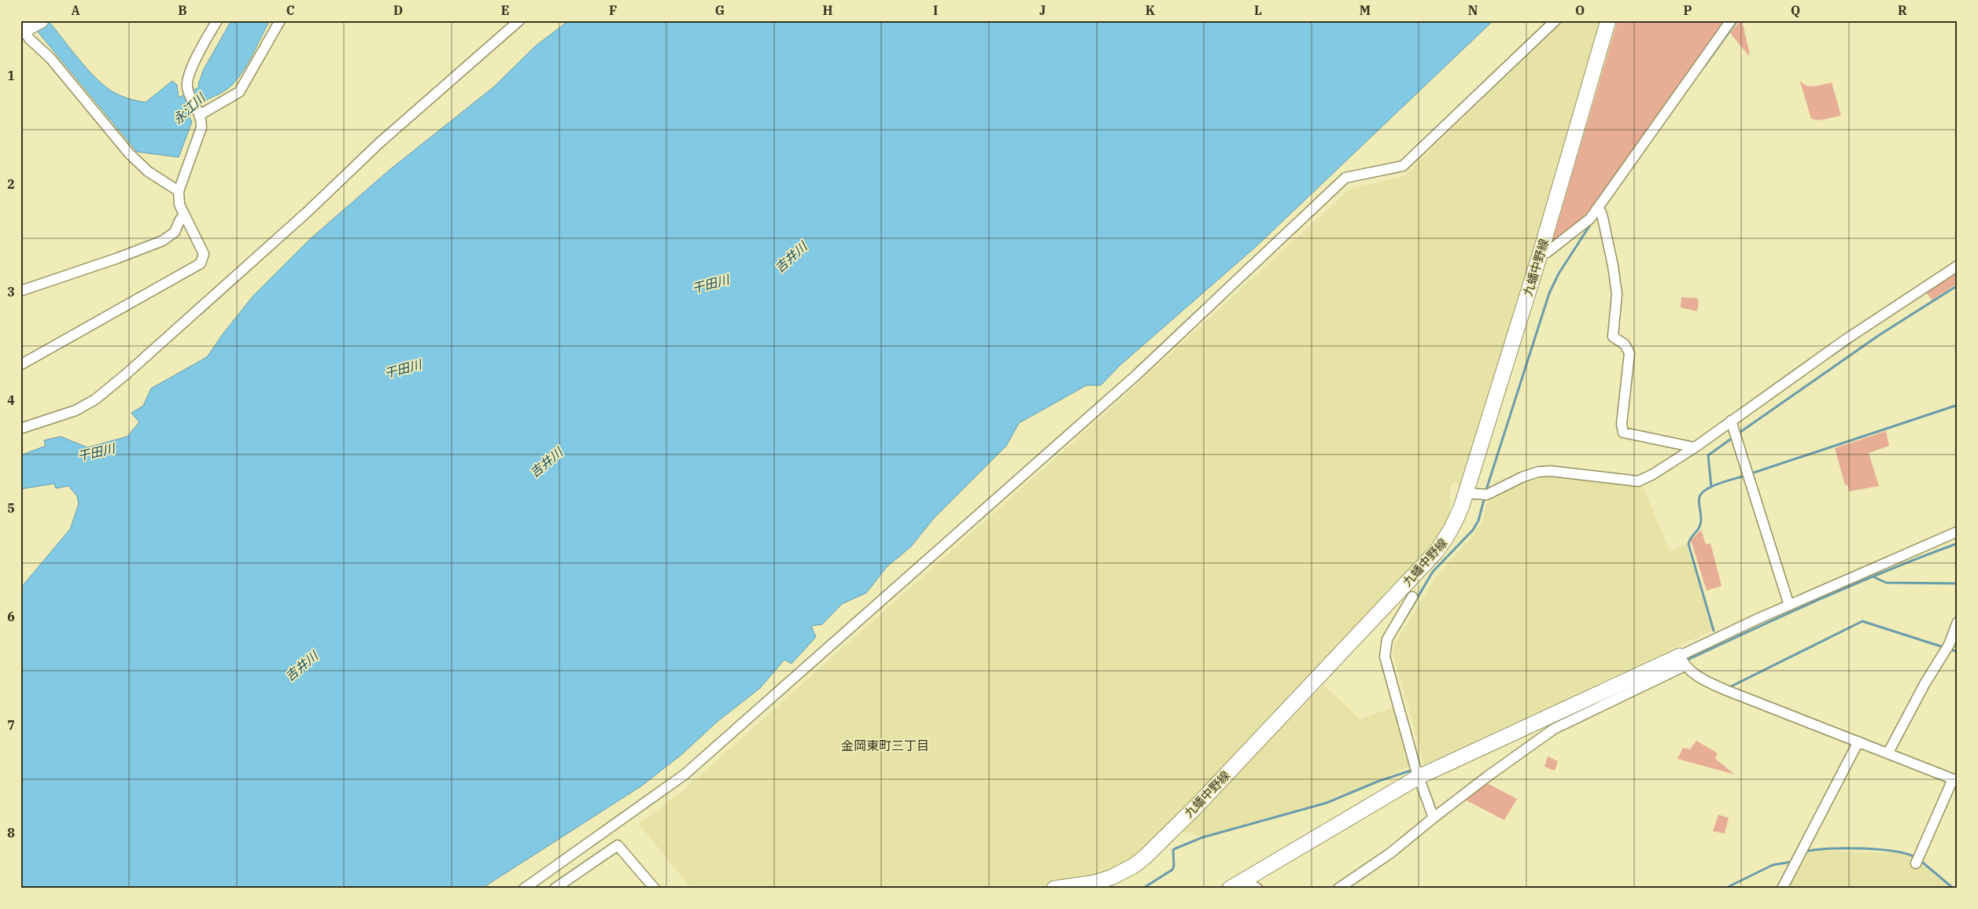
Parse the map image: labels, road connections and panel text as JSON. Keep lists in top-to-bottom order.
{
  "streets": {
    "main road": ["九蟠中野線"]
  },
  "districts": ["金岡東町三丁目"],
  "water": ["永江川", "吉井川", "干田川"],
  "grid": {
    "columns": [
      "A",
      "B",
      "C",
      "D",
      "E",
      "F",
      "G",
      "H",
      "I",
      "J",
      "K",
      "L",
      "M",
      "N",
      "O",
      "P",
      "Q",
      "R"
    ],
    "rows": [
      "1",
      "2",
      "3",
      "4",
      "5",
      "6",
      "7",
      "8"
    ]
  }
}
